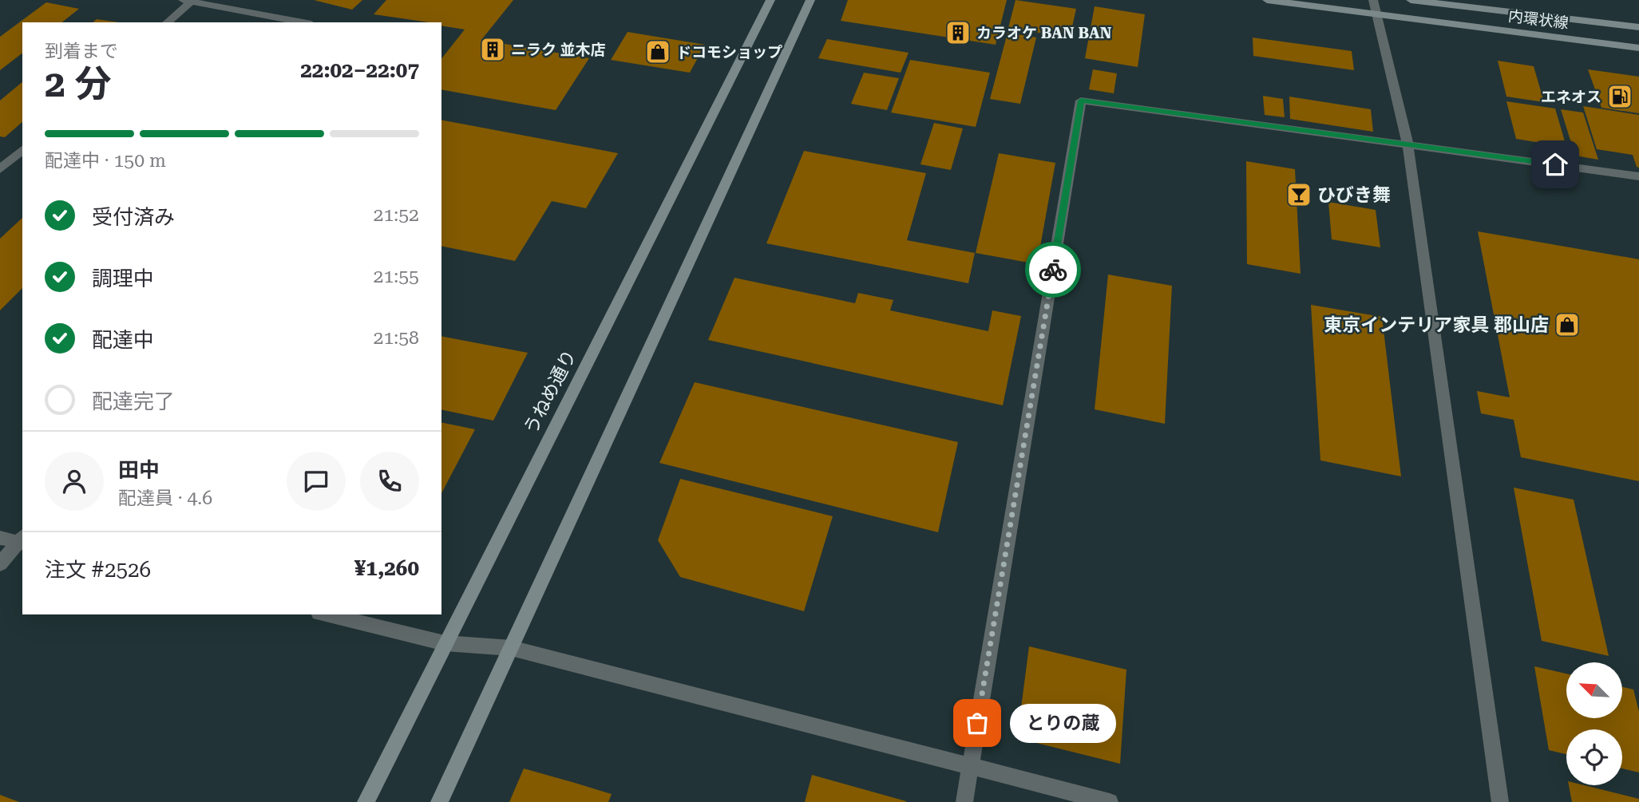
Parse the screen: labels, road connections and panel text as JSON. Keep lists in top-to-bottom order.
{
  "streets": {
    "street": ["内環状線", "うねめ通り"]
  },
  "places": {
    "building": ["カラオケ BAN BAN", "ニラク 並木店"],
    "shop": ["ドコモショップ", "東京インテリア家具 郡山店"],
    "fuel station": ["エネオス"],
    "bar": ["ひびき舞"],
    "other": ["とりの蔵"]
  },
  "north": "top left",
  "page": {
    "heading": ["2 分", "到着まで", "22:02–22:07"],
    "panel": [
      "田中",
      "配達員 · 4.6",
      "注文 #2526",
      "¥1,260"
    ],
    "bar": "配達中 · 150 m",
    "list": [
      ["受付済み", "21:52"],
      ["調理中", "21:55"],
      ["配達中", "21:58"],
      "配達完了"
    ],
    "bubble": "とりの蔵"
  }
}
